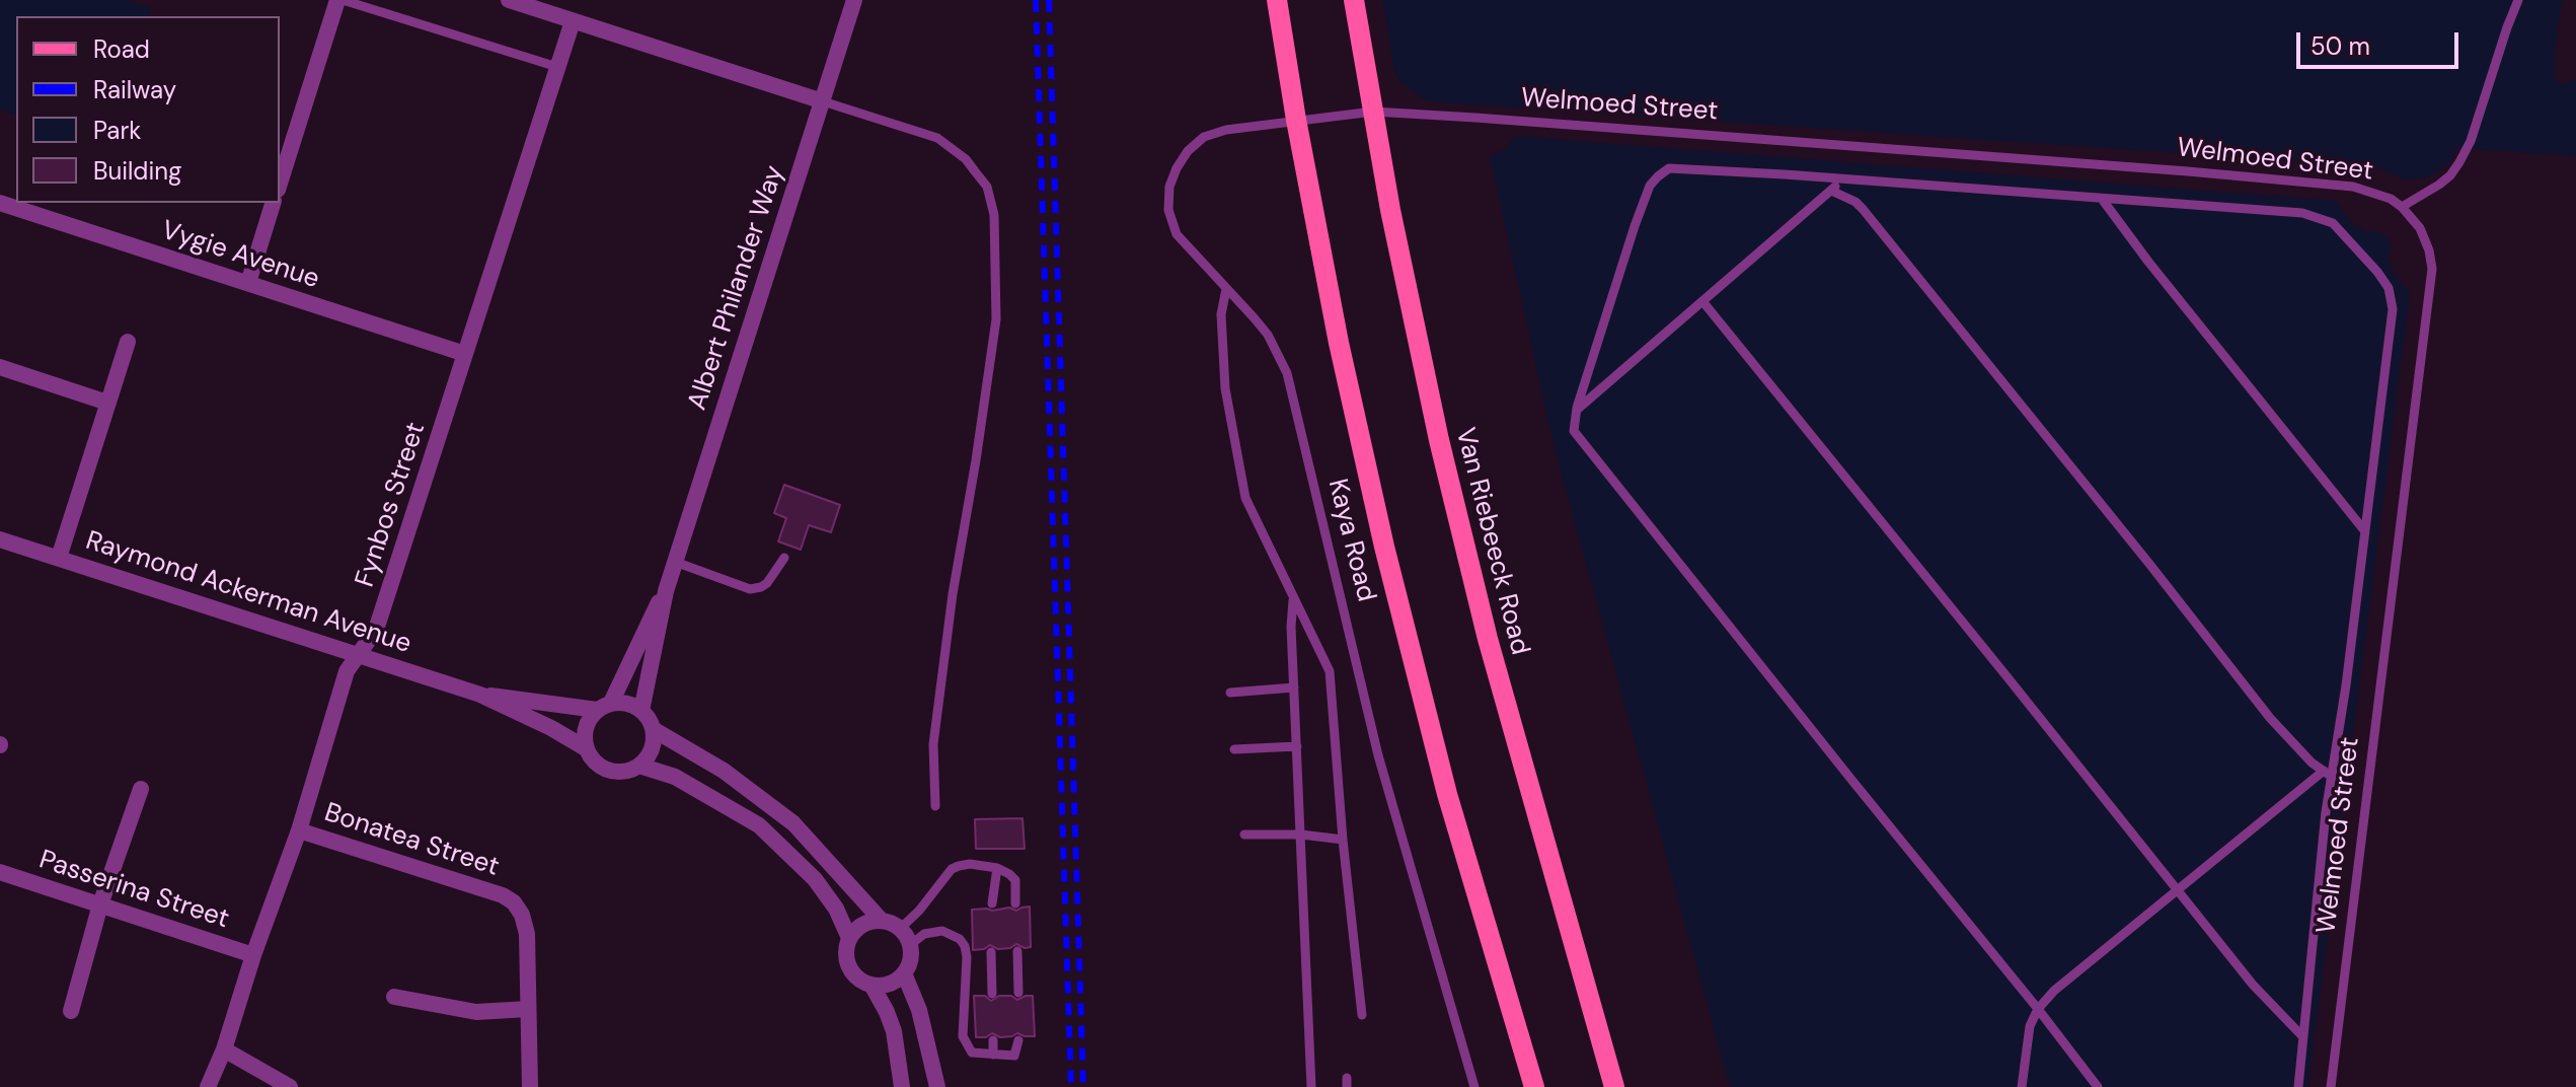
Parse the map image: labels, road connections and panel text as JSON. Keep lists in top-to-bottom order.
{
  "streets": {
    "main road": ["Van Riebeeck Road"],
    "street": [
      "Vygie Avenue",
      "Albert Philander Way",
      "Fynbos Street",
      "Raymond Ackerman Avenue",
      "Bonatea Street",
      "Passerina Street"
    ],
    "lane": ["Welmoed Street", "Kaya Road"]
  },
  "crossings": [
    ["Welmoed Street", "Kaya Road"],
    ["Welmoed Street", "Van Riebeeck Road"],
    ["Vygie Avenue", "Fynbos Street"],
    ["Albert Philander Way", "Raymond Ackerman Avenue"],
    ["Fynbos Street", "Raymond Ackerman Avenue"],
    ["Fynbos Street", "Bonatea Street"],
    ["Fynbos Street", "Passerina Street"]
  ],
  "legend": [
    "Road",
    "Railway",
    "Park",
    "Building"
  ],
  "scale_bar": "50 m"
}
